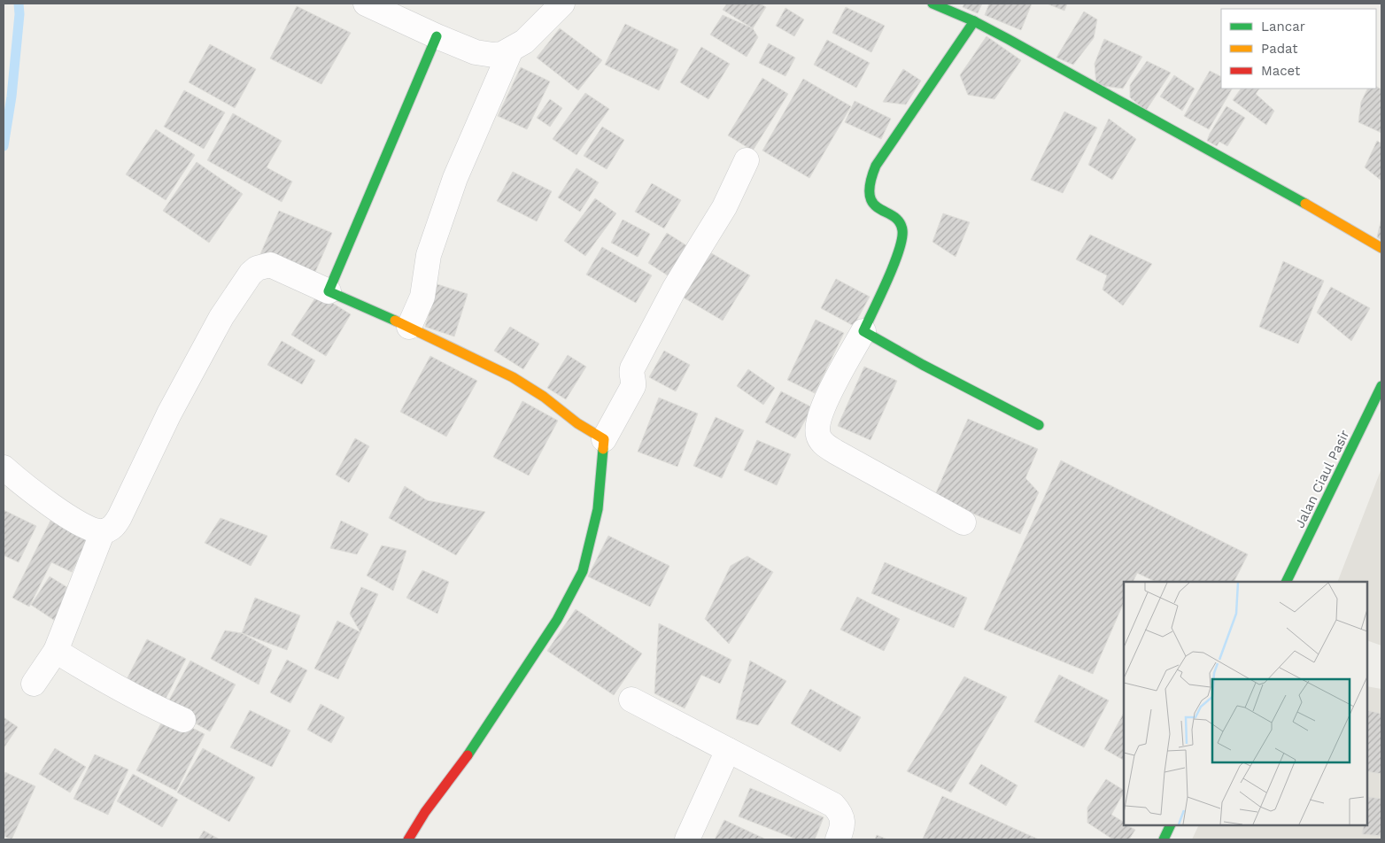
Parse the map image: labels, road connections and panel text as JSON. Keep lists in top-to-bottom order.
{
  "streets": {
    "street": ["Jalan Ciaul Pasir"]
  },
  "legend": ["Lancar", "Padat", "Macet"]
}
